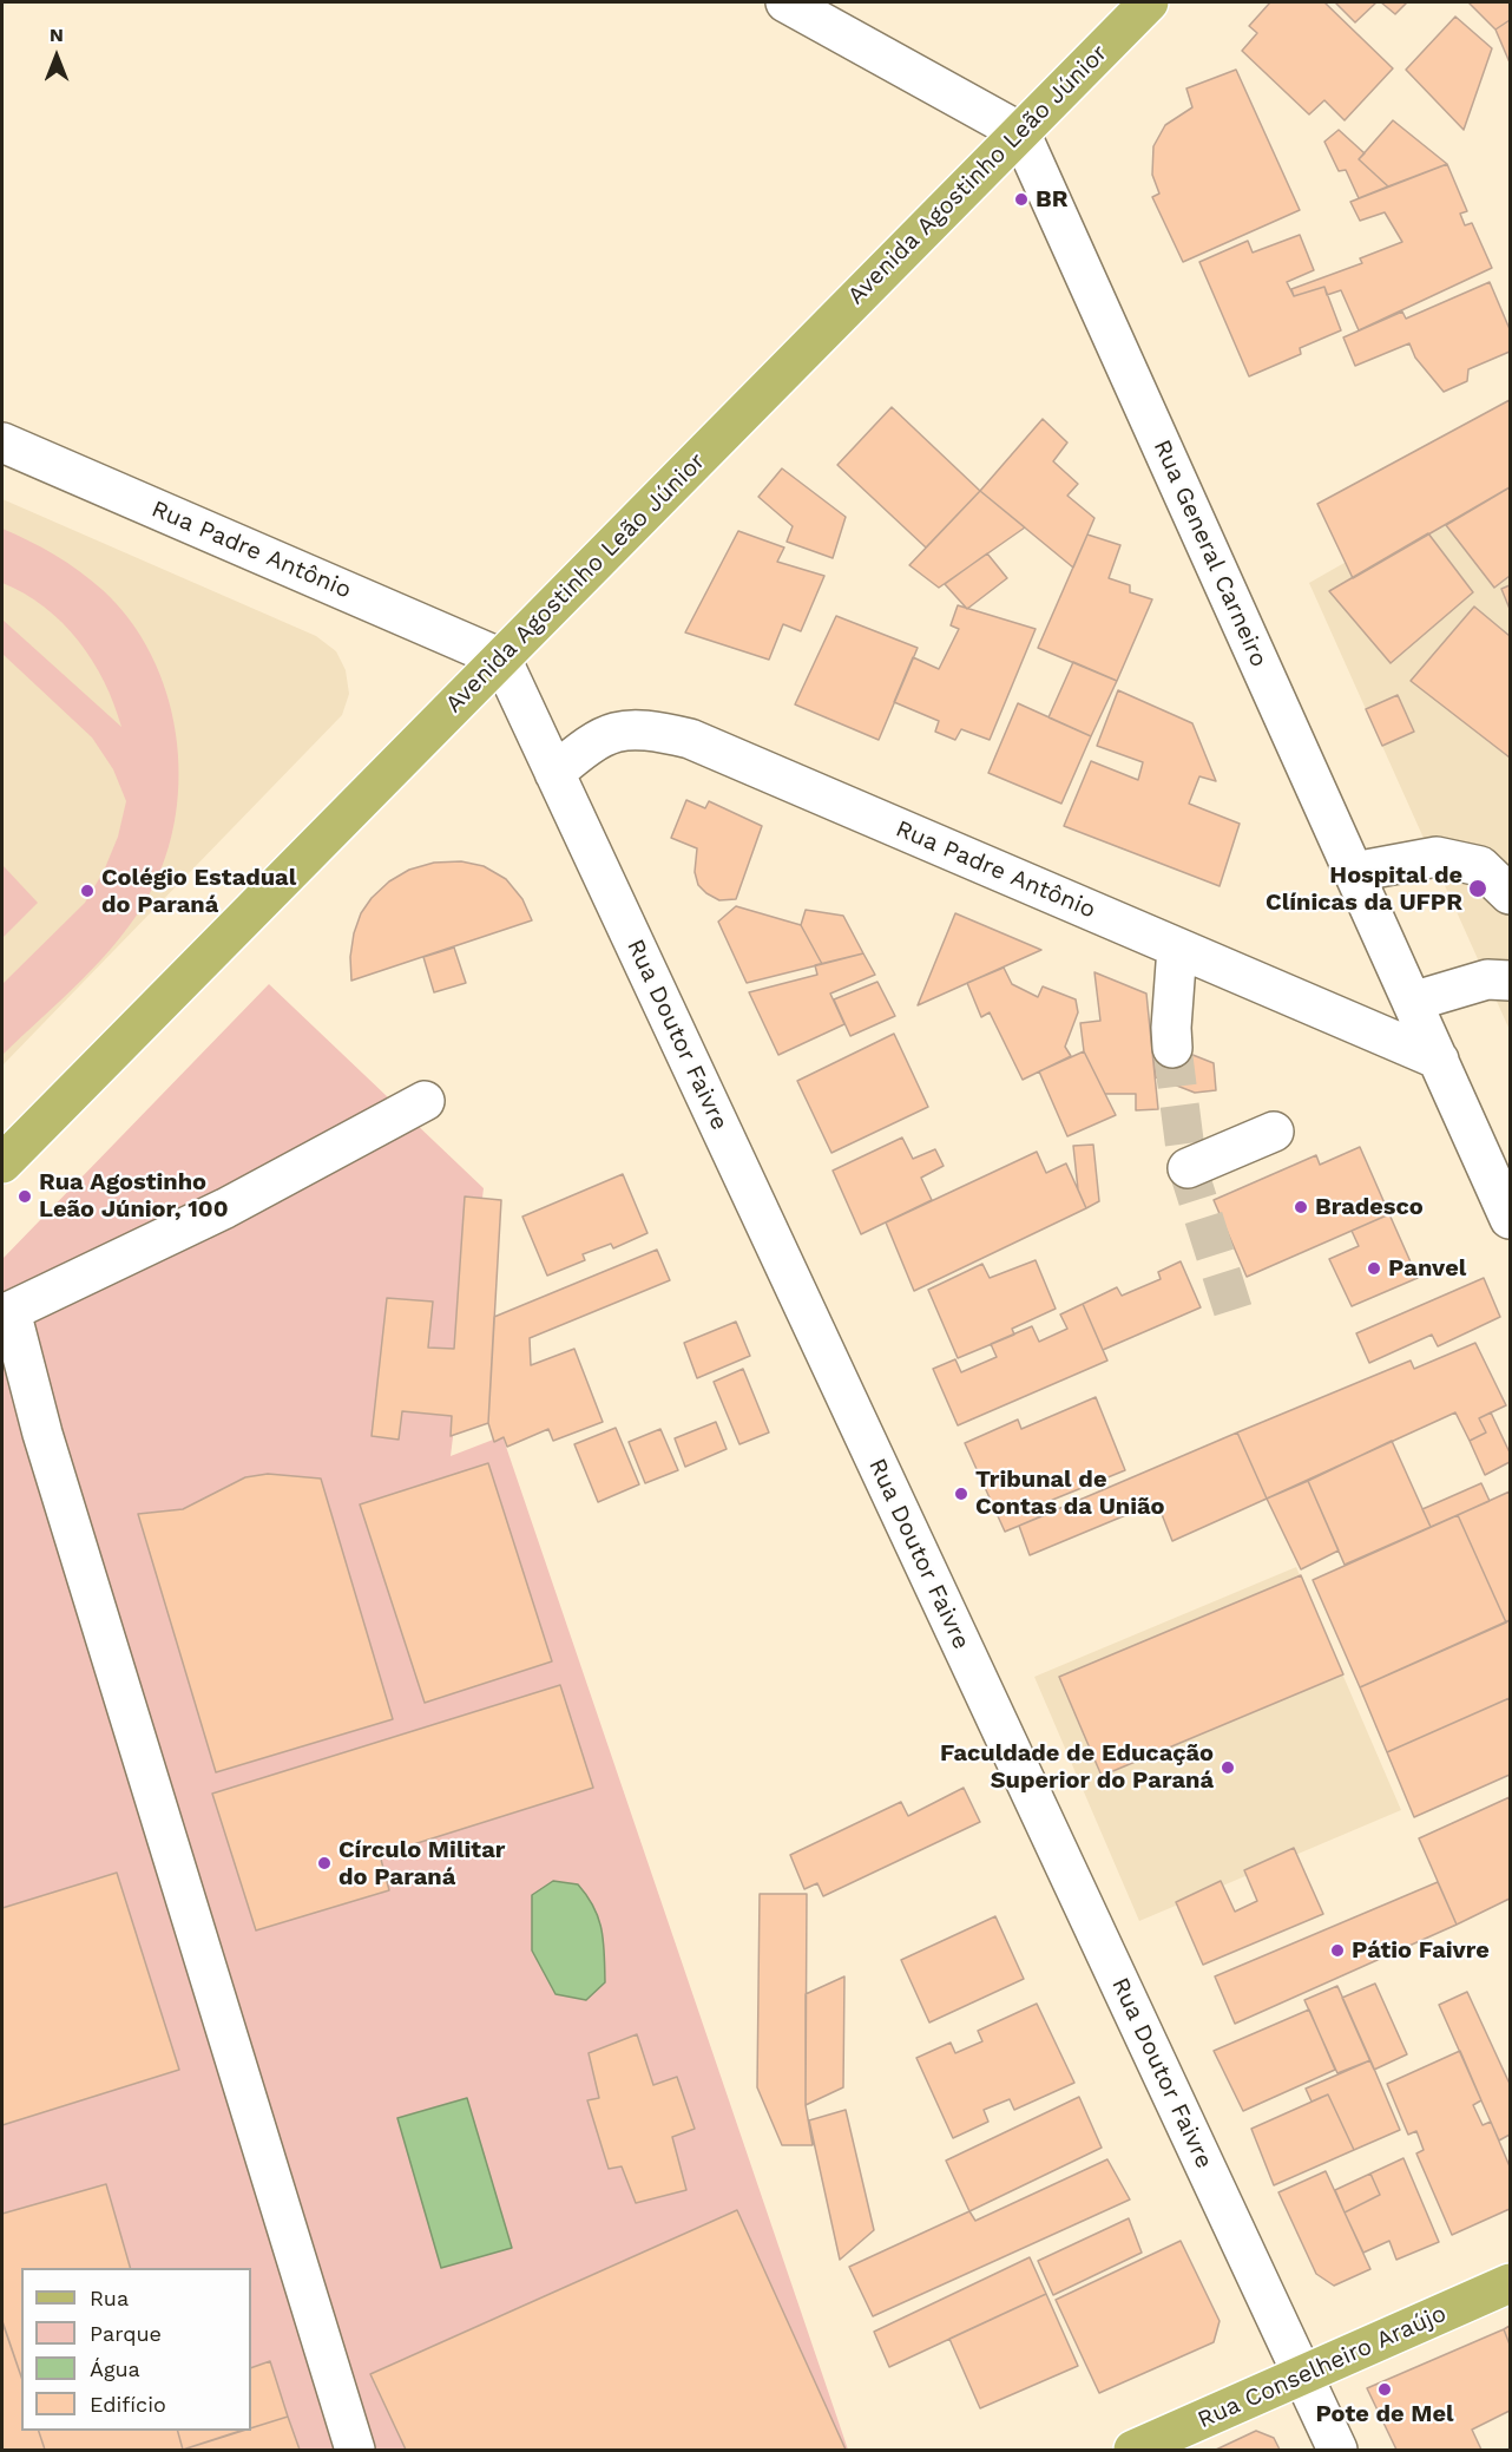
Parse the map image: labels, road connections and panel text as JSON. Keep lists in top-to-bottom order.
{
  "streets": {
    "main road": ["Avenida Agostinho Leão Júnior", "Rua Conselheiro Araújo"],
    "street": ["Rua Padre Antônio", "Rua General Carneiro", "Rua Doutor Faivre"]
  },
  "crossings": [
    ["Avenida Agostinho Leão Júnior", "Rua Padre Antônio"],
    ["Avenida Agostinho Leão Júnior", "Rua General Carneiro"],
    ["Avenida Agostinho Leão Júnior", "Rua Doutor Faivre"],
    ["Rua Padre Antônio", "Rua General Carneiro"],
    ["Rua Padre Antônio", "Rua Doutor Faivre"],
    ["Rua Doutor Faivre", "Rua Conselheiro Araújo"]
  ],
  "places": [
    "BR",
    "Hospital de Clínicas da UFPR",
    "Colégio Estadual do Paraná",
    "Rua Agostinho Leão Júnior, 100",
    "Bradesco",
    "Panvel",
    "Tribunal de Contas da União",
    "Faculdade de Educação Superior do Paraná",
    "Círculo Militar do Paraná",
    "Pátio Faivre",
    "Pote de Mel"
  ],
  "legend": [
    "Rua",
    "Parque",
    "Água",
    "Edifício"
  ],
  "north": "top"
}
